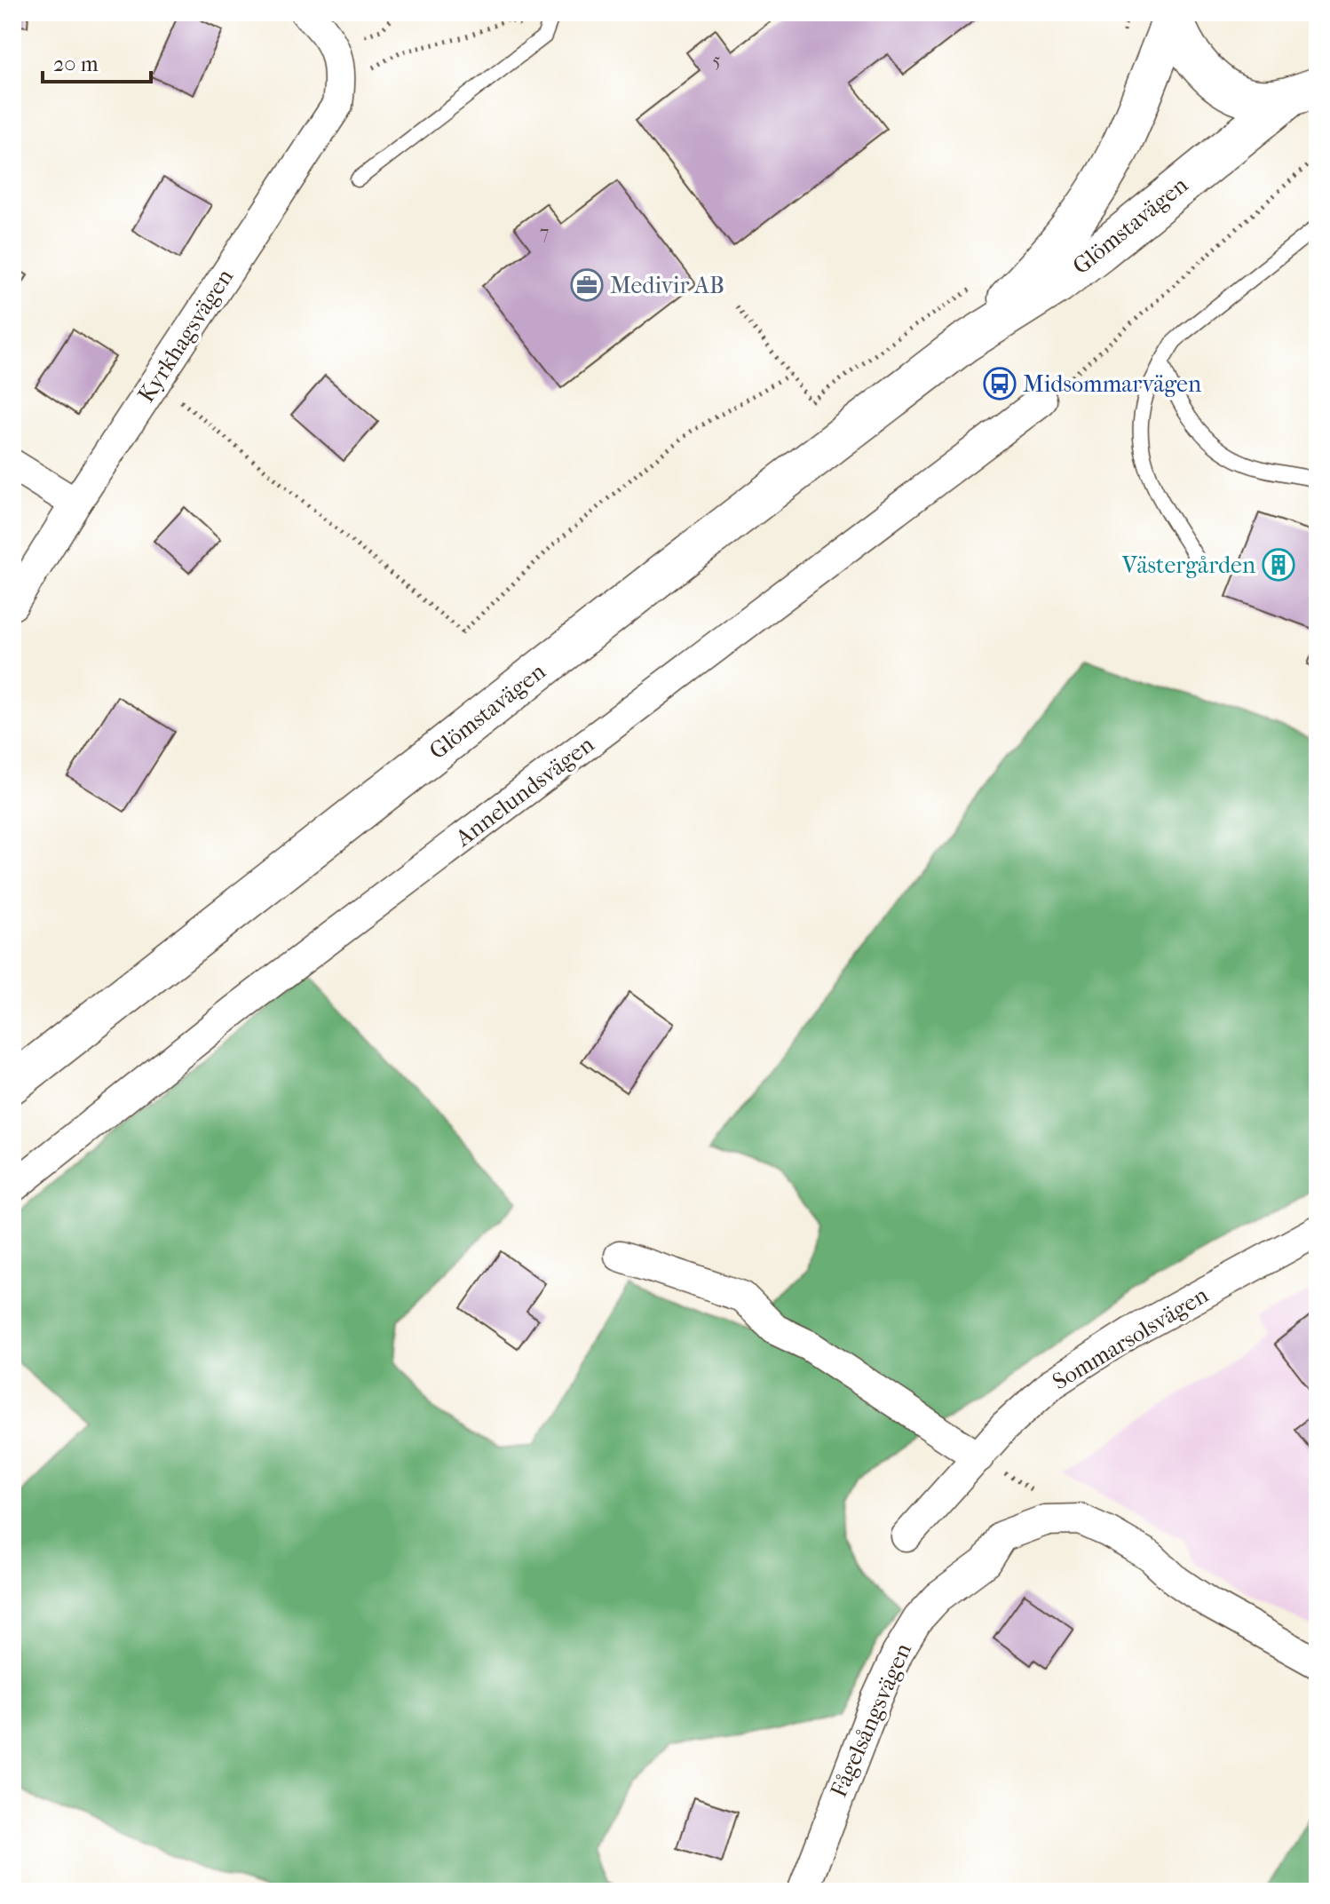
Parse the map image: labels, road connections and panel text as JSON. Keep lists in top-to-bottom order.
{
  "streets": {
    "main road": ["Glömstavägen"],
    "street": [
      "Kyrkhagsvägen",
      "Annelundsvägen",
      "Sommarsolsvägen",
      "Fågelsångsvägen"
    ]
  },
  "places": {
    "office": ["Medivir AB"],
    "bus stop": ["Midsommarvägen"],
    "building": ["Västergården"]
  },
  "house_numbers": ["5", "7"],
  "scale_bar": "20 m"
}
